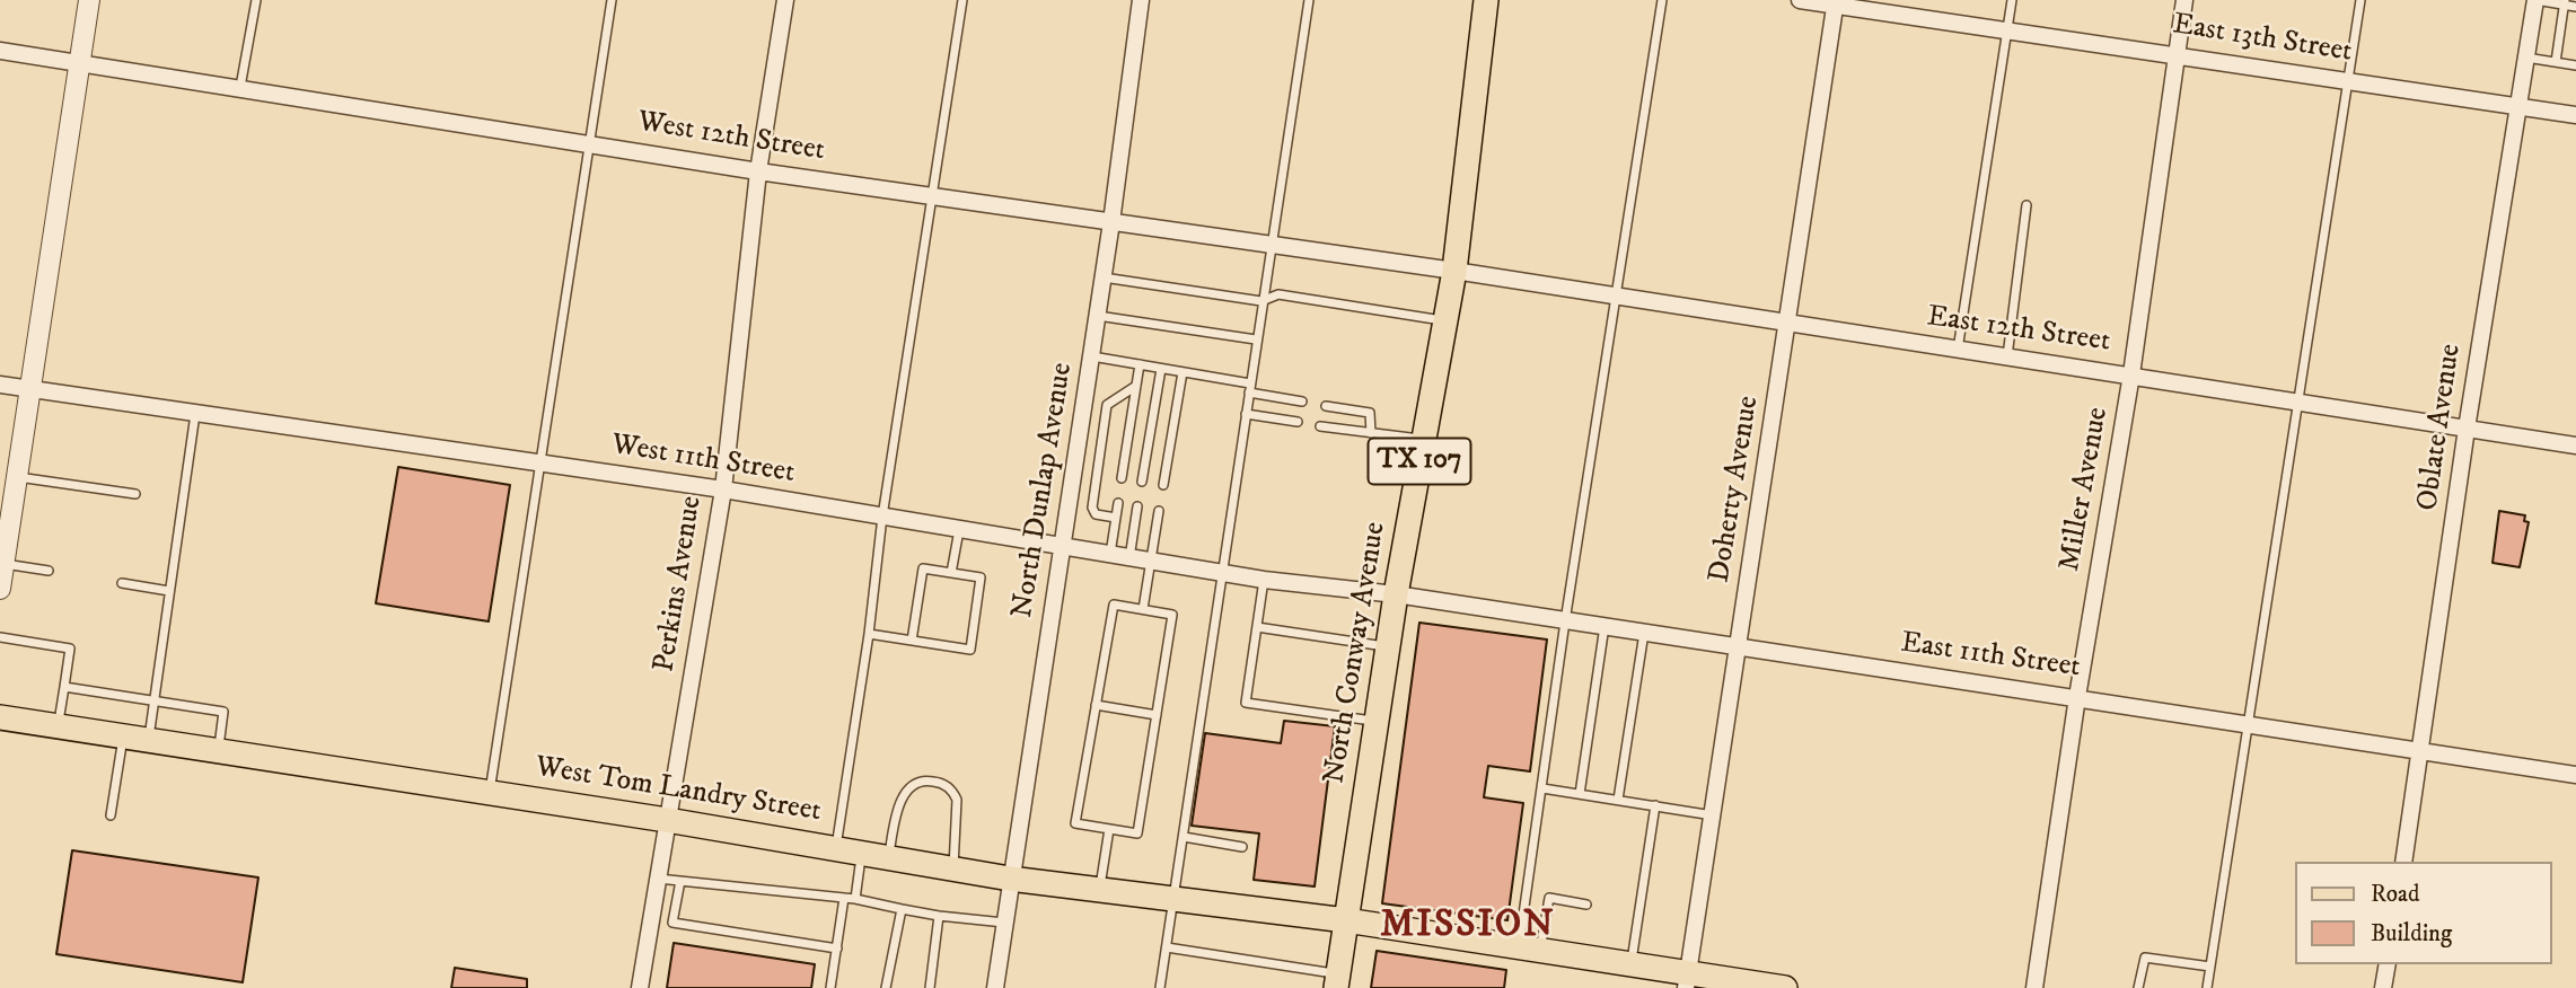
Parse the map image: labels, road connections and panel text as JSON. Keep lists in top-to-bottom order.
{
  "streets": {
    "main road": ["TX 107", "North Conway Avenue", "West Tom Landry Street"],
    "street": [
      "East 13th Street",
      "West 12th Street",
      "East 12th Street",
      "Oblate Avenue",
      "West 11th Street",
      "Doherty Avenue",
      "Miller Avenue",
      "North Dunlap Avenue",
      "Perkins Avenue",
      "East 11th Street"
    ]
  },
  "crossings": [
    ["East 13th Street", "Oblate Avenue"],
    ["East 13th Street", "Doherty Avenue"],
    ["East 13th Street", "Miller Avenue"],
    ["West 12th Street", "East 12th Street"],
    ["West 12th Street", "North Dunlap Avenue"],
    ["West 12th Street", "Perkins Avenue"],
    ["West 12th Street", "North Conway Avenue"],
    ["East 12th Street", "Oblate Avenue"],
    ["East 12th Street", "Doherty Avenue"],
    ["East 12th Street", "Miller Avenue"],
    ["East 12th Street", "North Conway Avenue"],
    ["Oblate Avenue", "East 11th Street"],
    ["West 11th Street", "North Dunlap Avenue"],
    ["West 11th Street", "Perkins Avenue"],
    ["West 11th Street", "North Conway Avenue"],
    ["West 11th Street", "East 11th Street"],
    ["Doherty Avenue", "East 11th Street"],
    ["Doherty Avenue", "West Tom Landry Street"],
    ["Miller Avenue", "East 11th Street"],
    ["North Dunlap Avenue", "West Tom Landry Street"],
    ["Perkins Avenue", "West Tom Landry Street"],
    ["North Conway Avenue", "East 11th Street"],
    ["North Conway Avenue", "West Tom Landry Street"]
  ],
  "districts": ["MISSION"],
  "legend": ["Road", "Building"]
}
